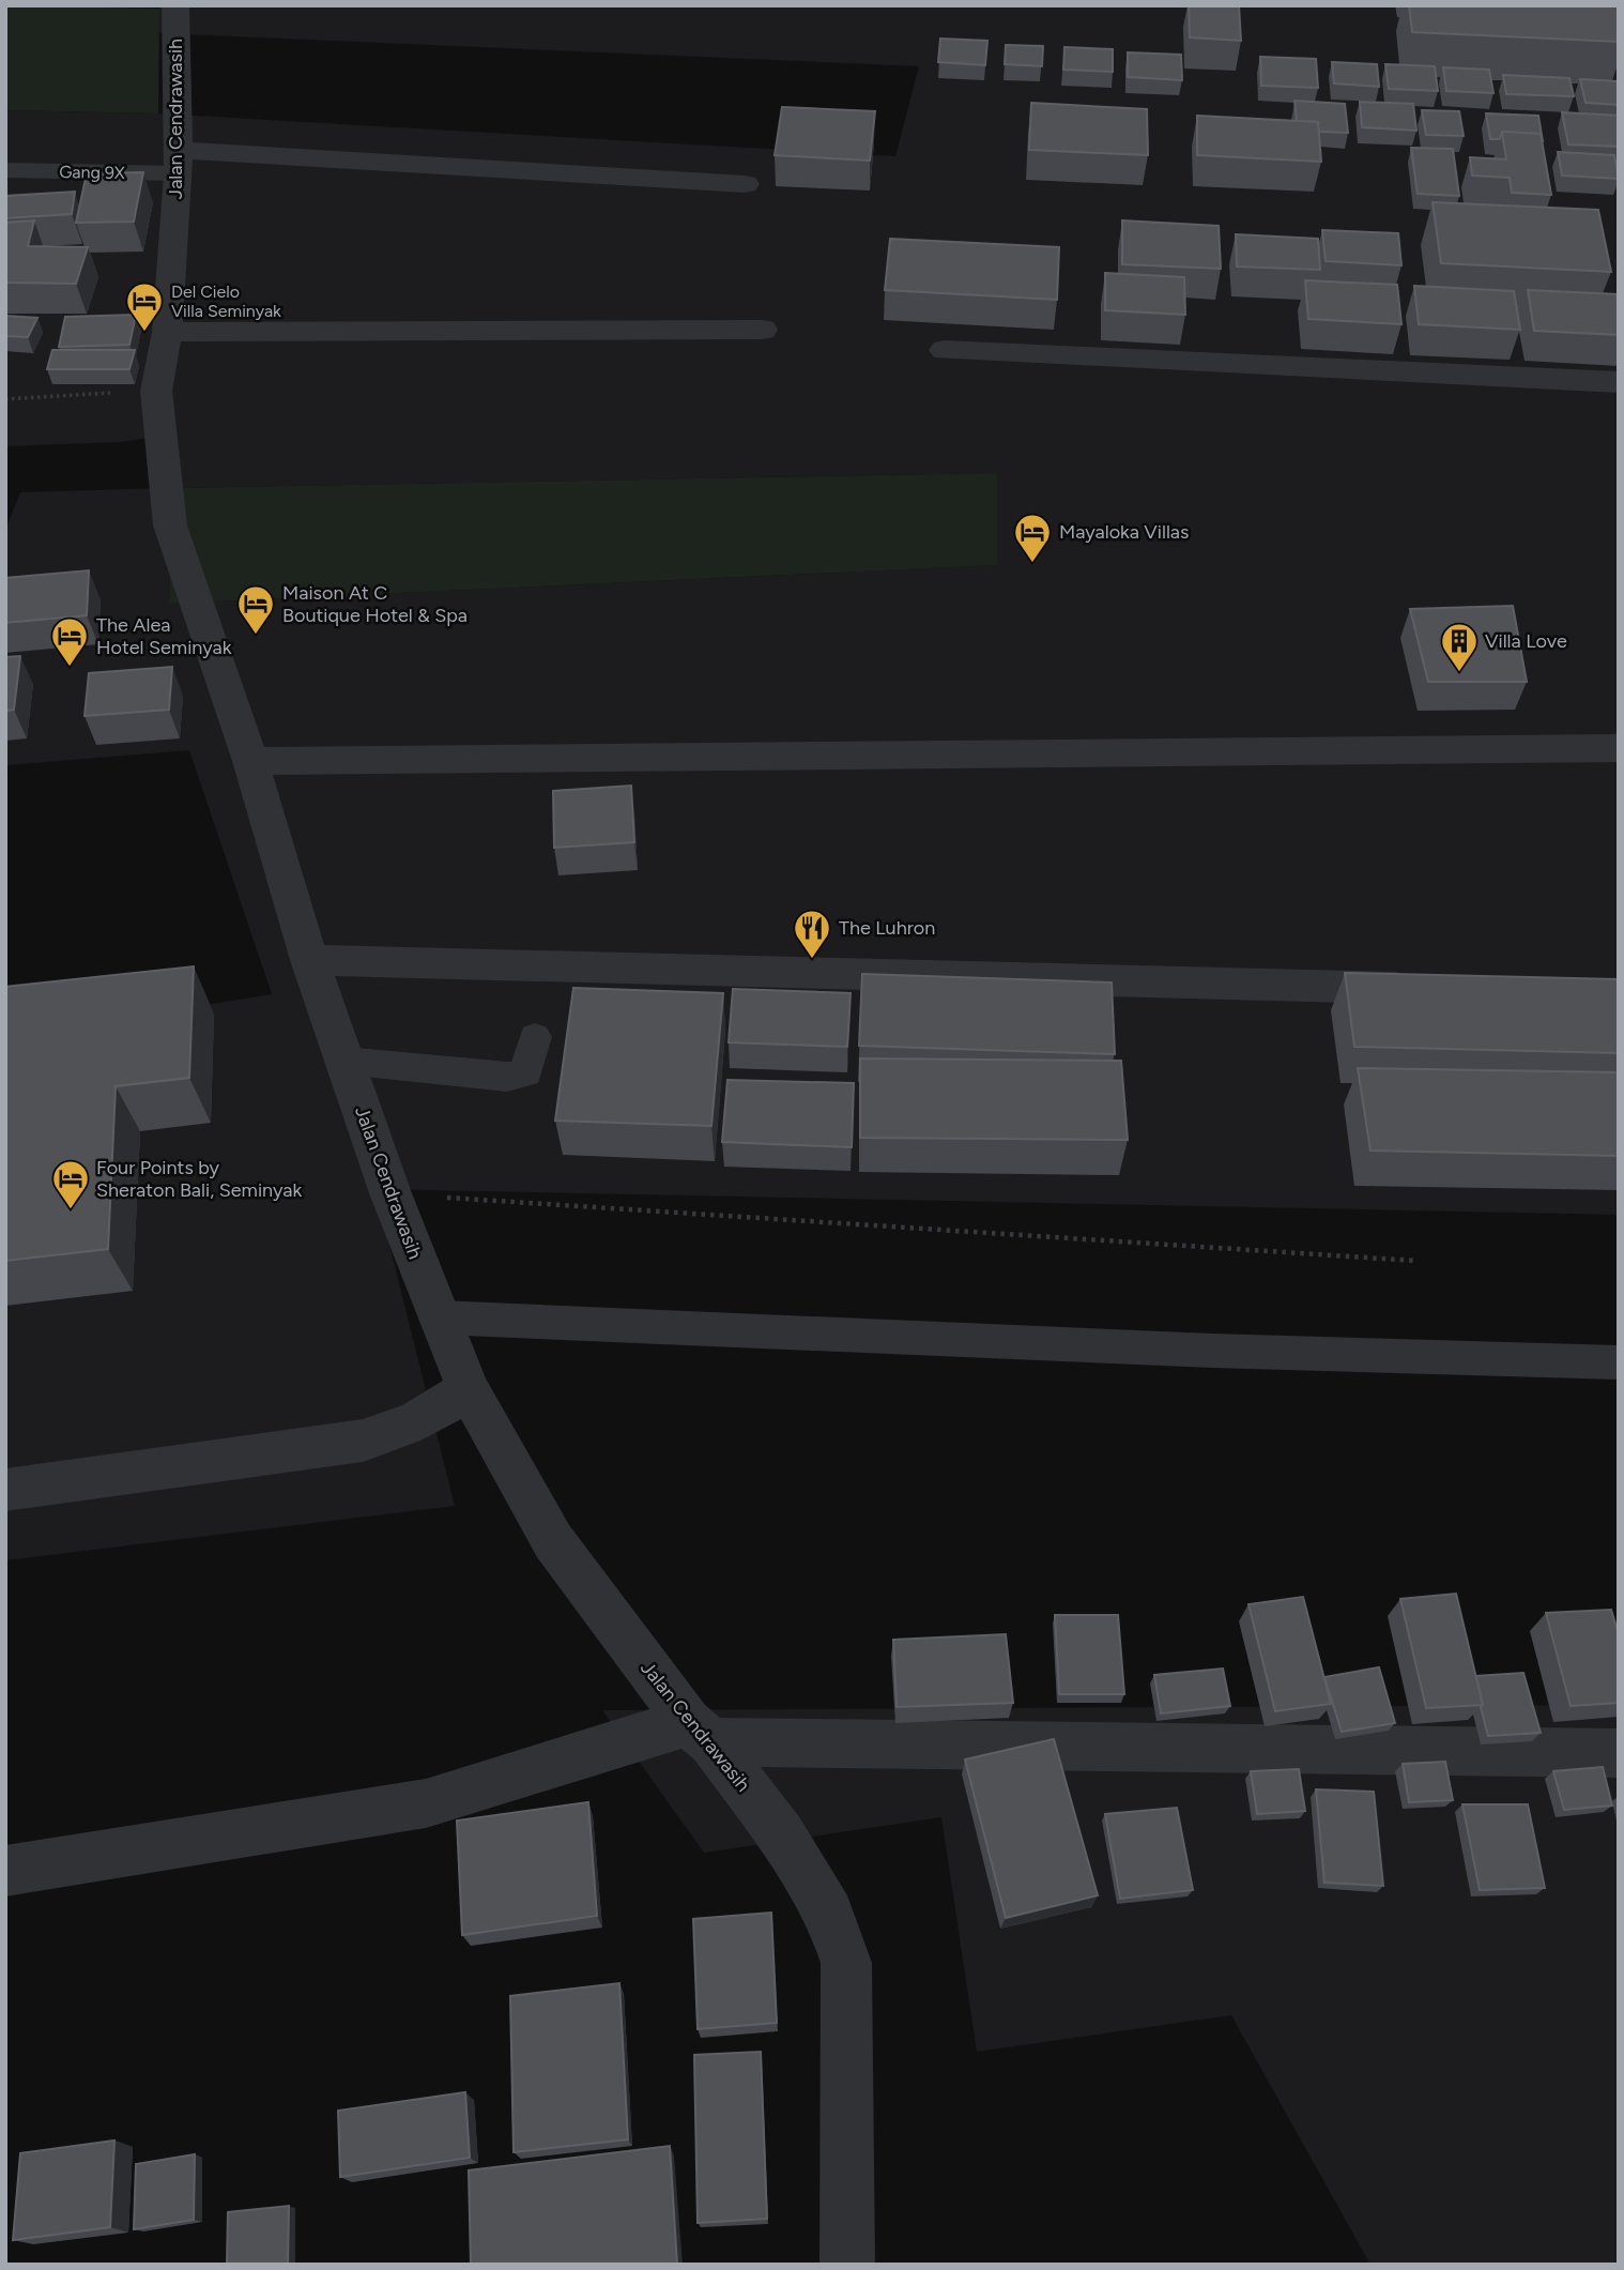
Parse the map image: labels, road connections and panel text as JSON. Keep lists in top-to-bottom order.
{
  "streets": {
    "street": ["Jalan Cendrawasih"],
    "lane": ["Gang 9X"]
  },
  "crossings": [
    ["Jalan Cendrawasih", "Gang 9X"]
  ],
  "places": {
    "hotel": [
      "Del Cielo Villa Seminyak",
      "Mayaloka Villas",
      "Maison At C Boutique Hotel & Spa",
      "The Alea Hotel Seminyak",
      "Four Points by Sheraton Bali, Seminyak"
    ],
    "building": ["Villa Love"],
    "restaurant": ["The Luhron"]
  }
}
